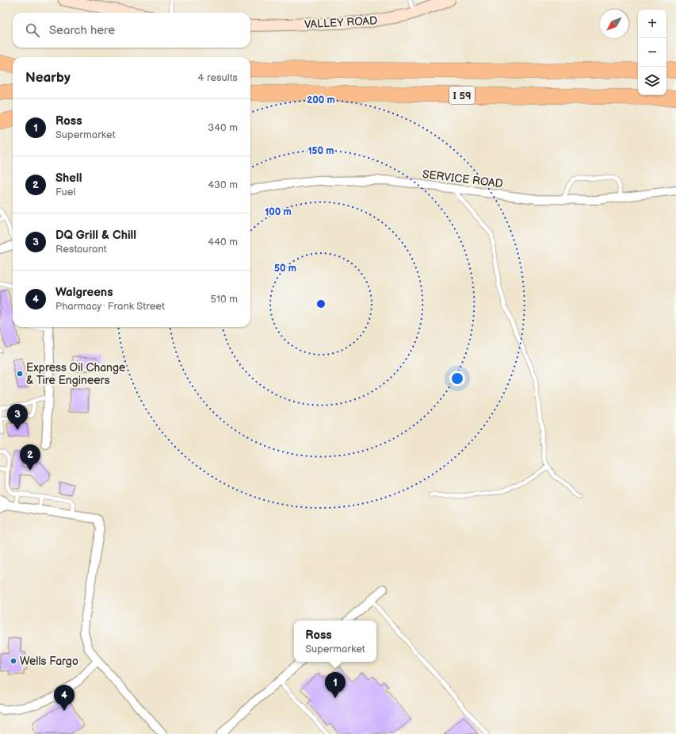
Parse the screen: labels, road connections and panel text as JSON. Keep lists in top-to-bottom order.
{
  "streets": {
    "highway": ["I 59"],
    "street": ["VALLEY ROAD", "SERVICE ROAD"]
  },
  "places": ["Express Oil Change & Tire Engineers", "Wells Fargo"],
  "north": "bottom left",
  "page": {
    "map_buttons": ["+", "−"],
    "search": "Search here",
    "heading": ["Nearby", "4 results"],
    "list": [
      {
        "mark": "1",
        "name": "Ross",
        "note": "Supermarket",
        "value": "340 m"
      },
      {
        "mark": "2",
        "name": "Shell",
        "note": "Fuel",
        "value": "430 m"
      },
      {
        "mark": "3",
        "name": "DQ Grill & Chill",
        "note": "Restaurant",
        "value": "440 m"
      },
      {
        "mark": "4",
        "name": "Walgreens",
        "note": "Pharmacy · Frank Street",
        "value": "510 m"
      }
    ],
    "pins": [
      "3",
      "2",
      "1",
      "4"
    ],
    "popup": ["Ross", "Supermarket"]
  },
  "rings": [
    "200 m",
    "150 m",
    "100 m",
    "50 m"
  ]
}
